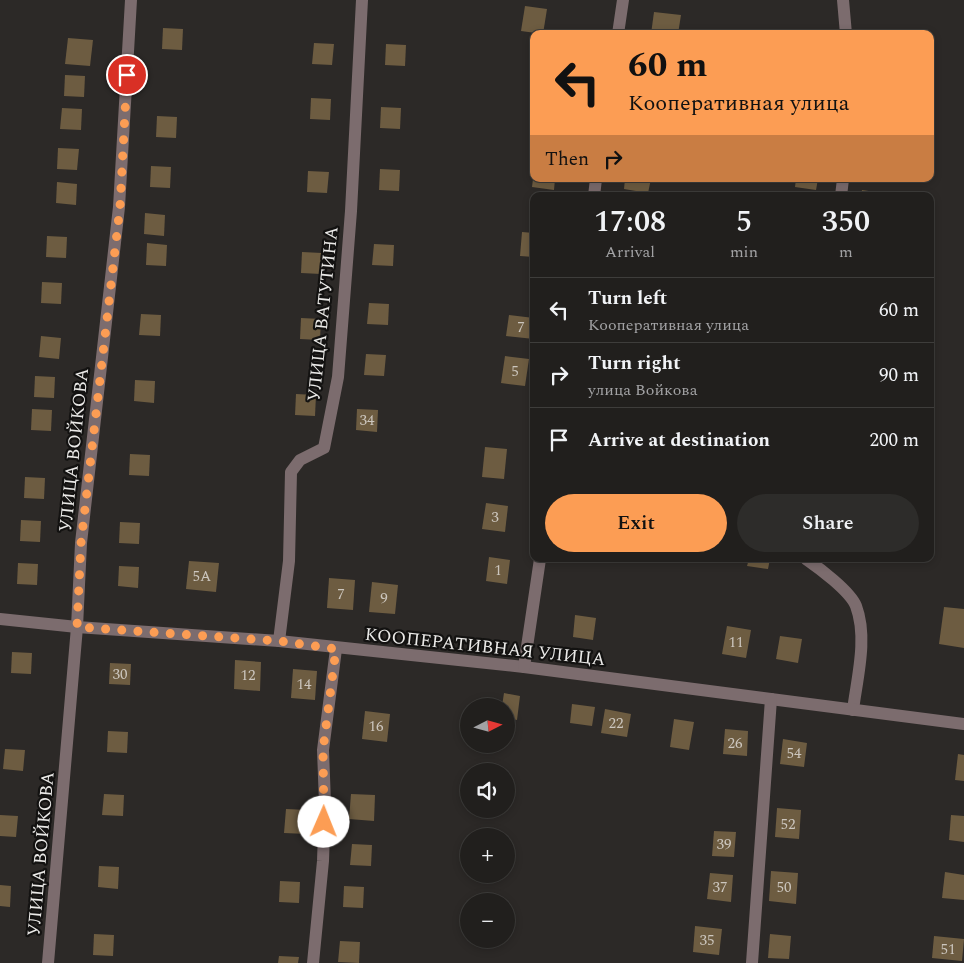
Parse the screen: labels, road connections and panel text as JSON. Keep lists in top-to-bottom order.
{
  "streets": {
    "street": ["УЛИЦА ВАТУТИНА", "УЛИЦА ВОЙКОВА", "КООПЕРАТИВНАЯ УЛИЦА"]
  },
  "crossings": [
    ["УЛИЦА ВАТУТИНА", "КООПЕРАТИВНАЯ УЛИЦА"],
    ["УЛИЦА ВОЙКОВА", "КООПЕРАТИВНАЯ УЛИЦА"]
  ],
  "house_numbers": [
    "7",
    "5",
    "34",
    "3",
    "1",
    "5А",
    "7",
    "9",
    "11",
    "30",
    "12",
    "14",
    "22",
    "16",
    "26",
    "54",
    "52",
    "39",
    "37",
    "50",
    "35",
    "51"
  ],
  "north": "right",
  "page": {
    "turn": ["60 m", "Кооперативная улица"],
    "then": "Then",
    "eta": [
      "17:08",
      "Arrival",
      "5",
      "min",
      "350",
      "m"
    ],
    "list": [
      {
        "name": "Turn left",
        "note": "Кооперативная улица",
        "value": "60 m"
      },
      {
        "name": "Turn right",
        "note": "улица Войкова",
        "value": "90 m"
      },
      {
        "name": "Arrive at destination",
        "value": "200 m"
      }
    ],
    "buttons": ["Exit", "Share"],
    "map_buttons": ["+", "−"]
  }
}
